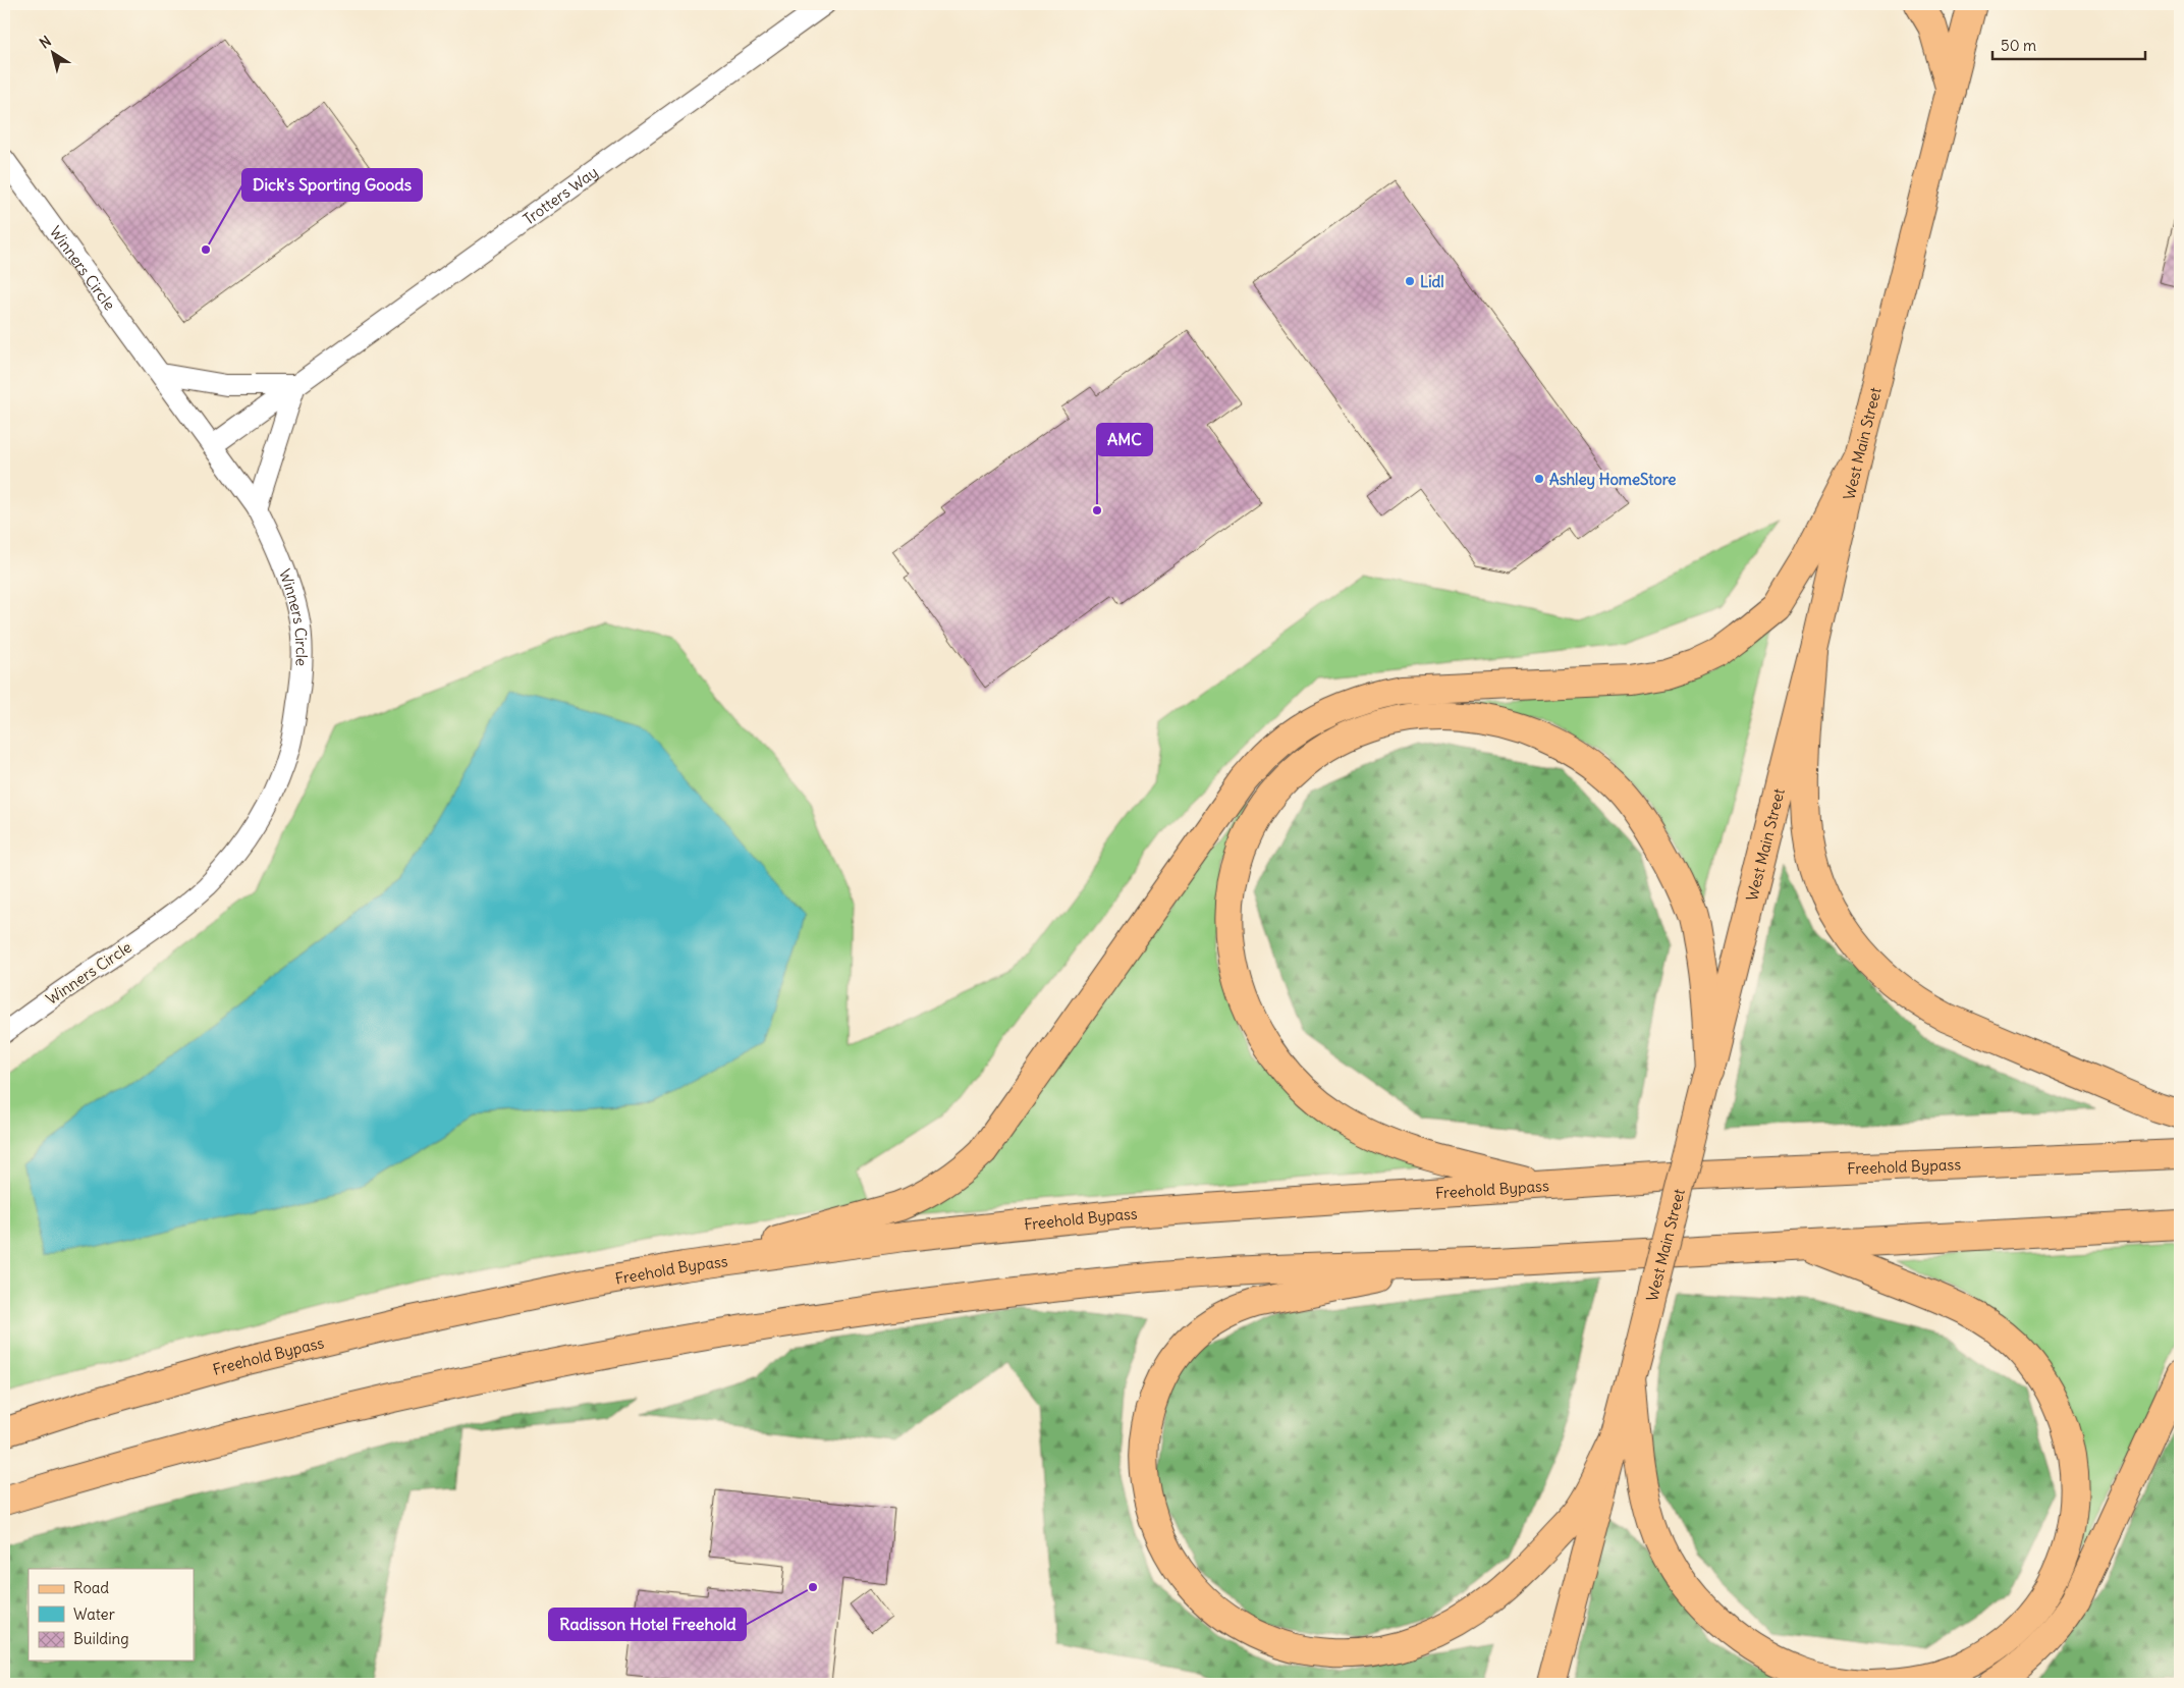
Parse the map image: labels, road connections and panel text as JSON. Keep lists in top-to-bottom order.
{
  "streets": {
    "main road": ["West Main Street", "Freehold Bypass"],
    "street": ["Trotters Way", "Winners Circle"]
  },
  "crossings": [
    ["Trotters Way", "Winners Circle"]
  ],
  "places": [
    "Dick's Sporting Goods",
    "Lidl",
    "Ashley HomeStore",
    "AMC",
    "Radisson Hotel Freehold"
  ],
  "legend": ["Road", "Water", "Building"],
  "scale_bar": "50 m",
  "north": "top left"
}
